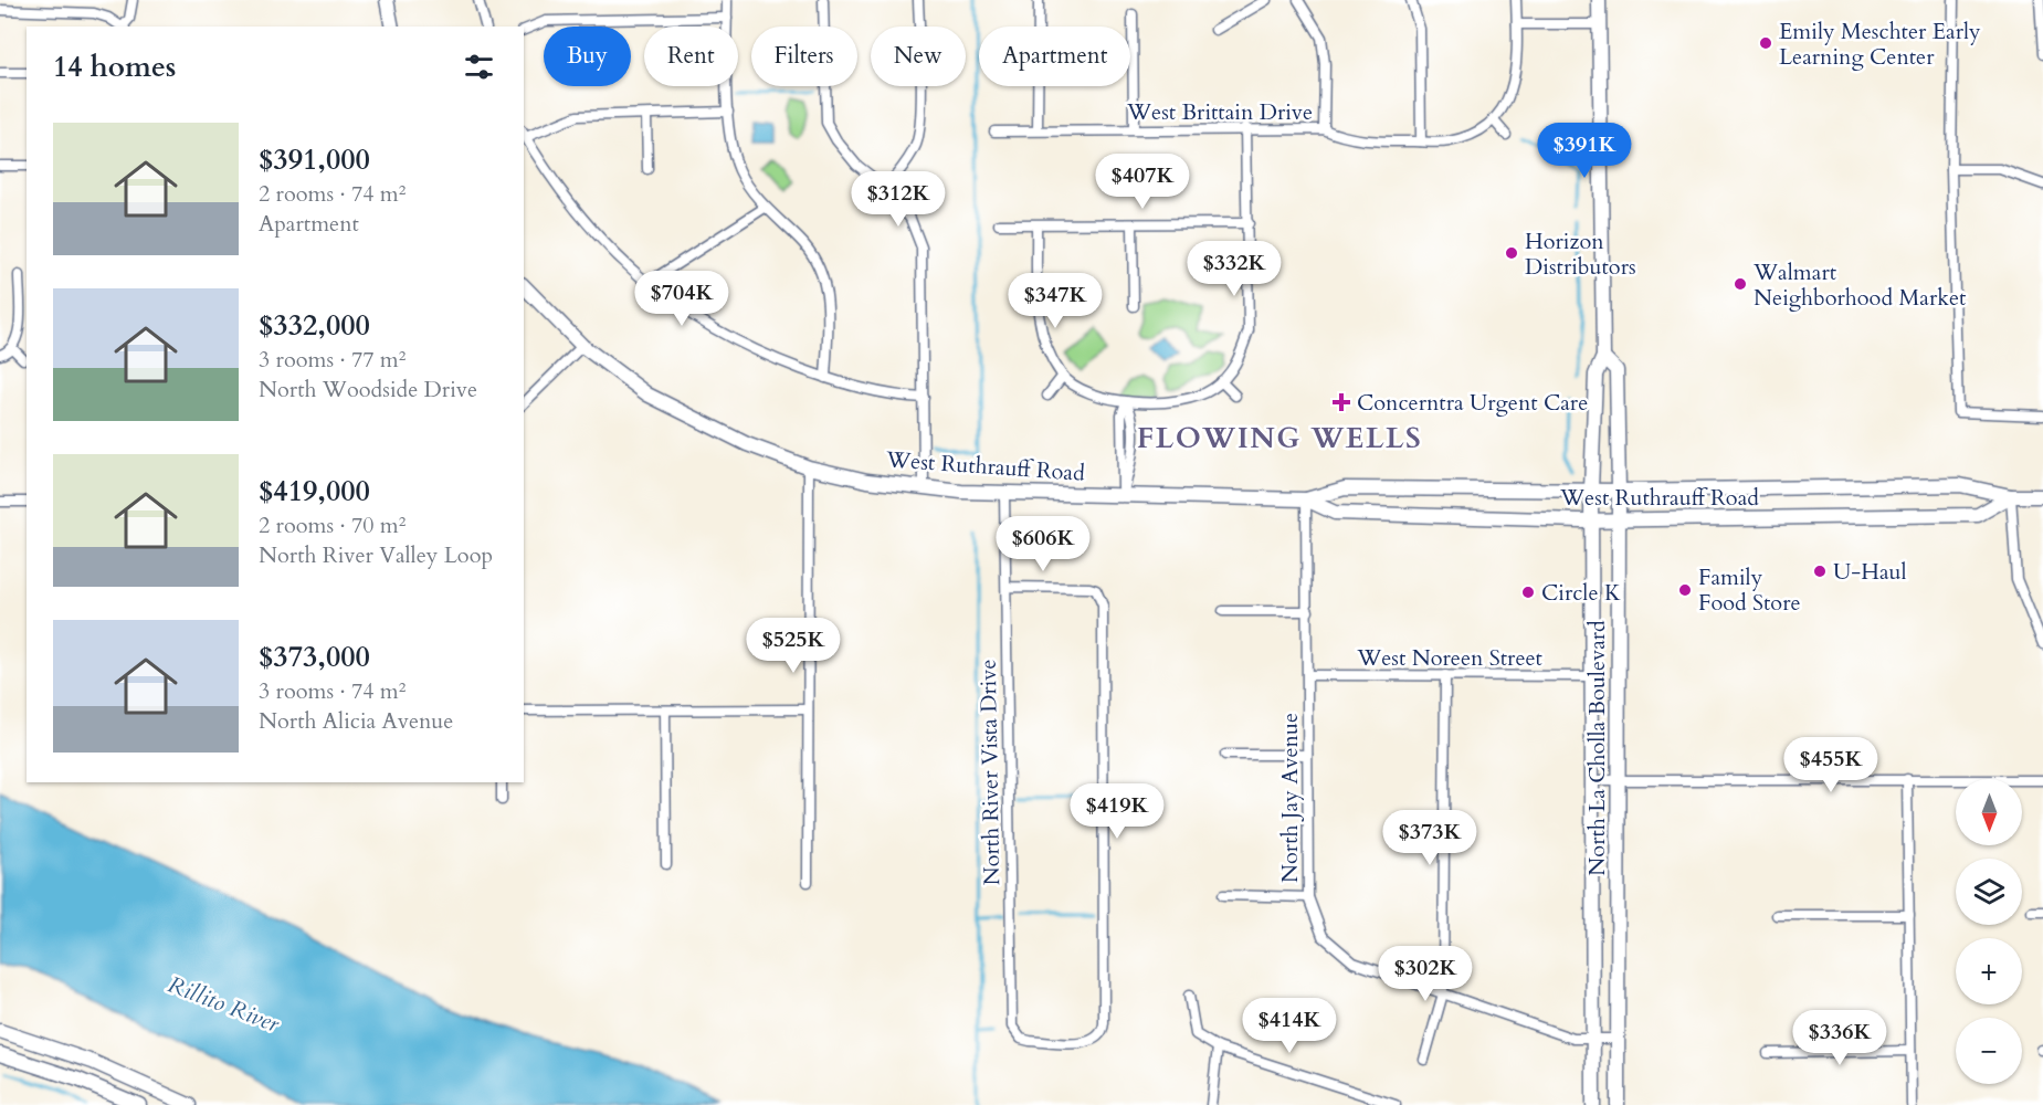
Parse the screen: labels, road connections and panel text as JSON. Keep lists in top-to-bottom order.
{
  "streets": {
    "main road": ["West Ruthrauff Road", "North La Cholla Boulevard"],
    "street": [
      "West Brittain Drive",
      "West Noreen Street",
      "North River Vista Drive",
      "North Jay Avenue"
    ]
  },
  "crossings": [
    ["West Ruthrauff Road", "North La Cholla Boulevard"],
    ["West Ruthrauff Road", "North River Vista Drive"],
    ["West Ruthrauff Road", "North Jay Avenue"],
    ["West Noreen Street", "North La Cholla Boulevard"],
    ["West Noreen Street", "North Jay Avenue"],
    ["North La Cholla Boulevard", "North Jay Avenue"]
  ],
  "districts": ["FLOWING WELLS"],
  "water": ["Rillito River"],
  "places": {
    "other": [
      "Emily Meschter Early Learning Center",
      "Horizon Distributors",
      "Walmart Neighborhood Market",
      "U-Haul",
      "Family Food Store",
      "Circle K"
    ],
    "health": ["Concerntra Urgent Care"]
  },
  "north": "bottom",
  "page": {
    "chip": [
      "Buy",
      "Rent",
      "Filters",
      "New",
      "Apartment"
    ],
    "heading": "14 homes",
    "list": [
      {
        "name": "$391,000",
        "note": "2 rooms · 74 m² · Apartment"
      },
      {
        "name": "$332,000",
        "note": "3 rooms · 77 m² · North Woodside Drive"
      },
      {
        "name": "$419,000",
        "note": "2 rooms · 70 m² · North River Valley Loop"
      },
      {
        "name": "$373,000",
        "note": "3 rooms · 74 m² · North Alicia Avenue"
      }
    ],
    "price": [
      "$391K",
      "$407K",
      "$312K",
      "$332K",
      "$704K",
      "$347K",
      "$606K",
      "$525K",
      "$455K",
      "$419K",
      "$373K",
      "$302K",
      "$414K",
      "$336K"
    ],
    "map_buttons": ["+", "−"]
  }
}
